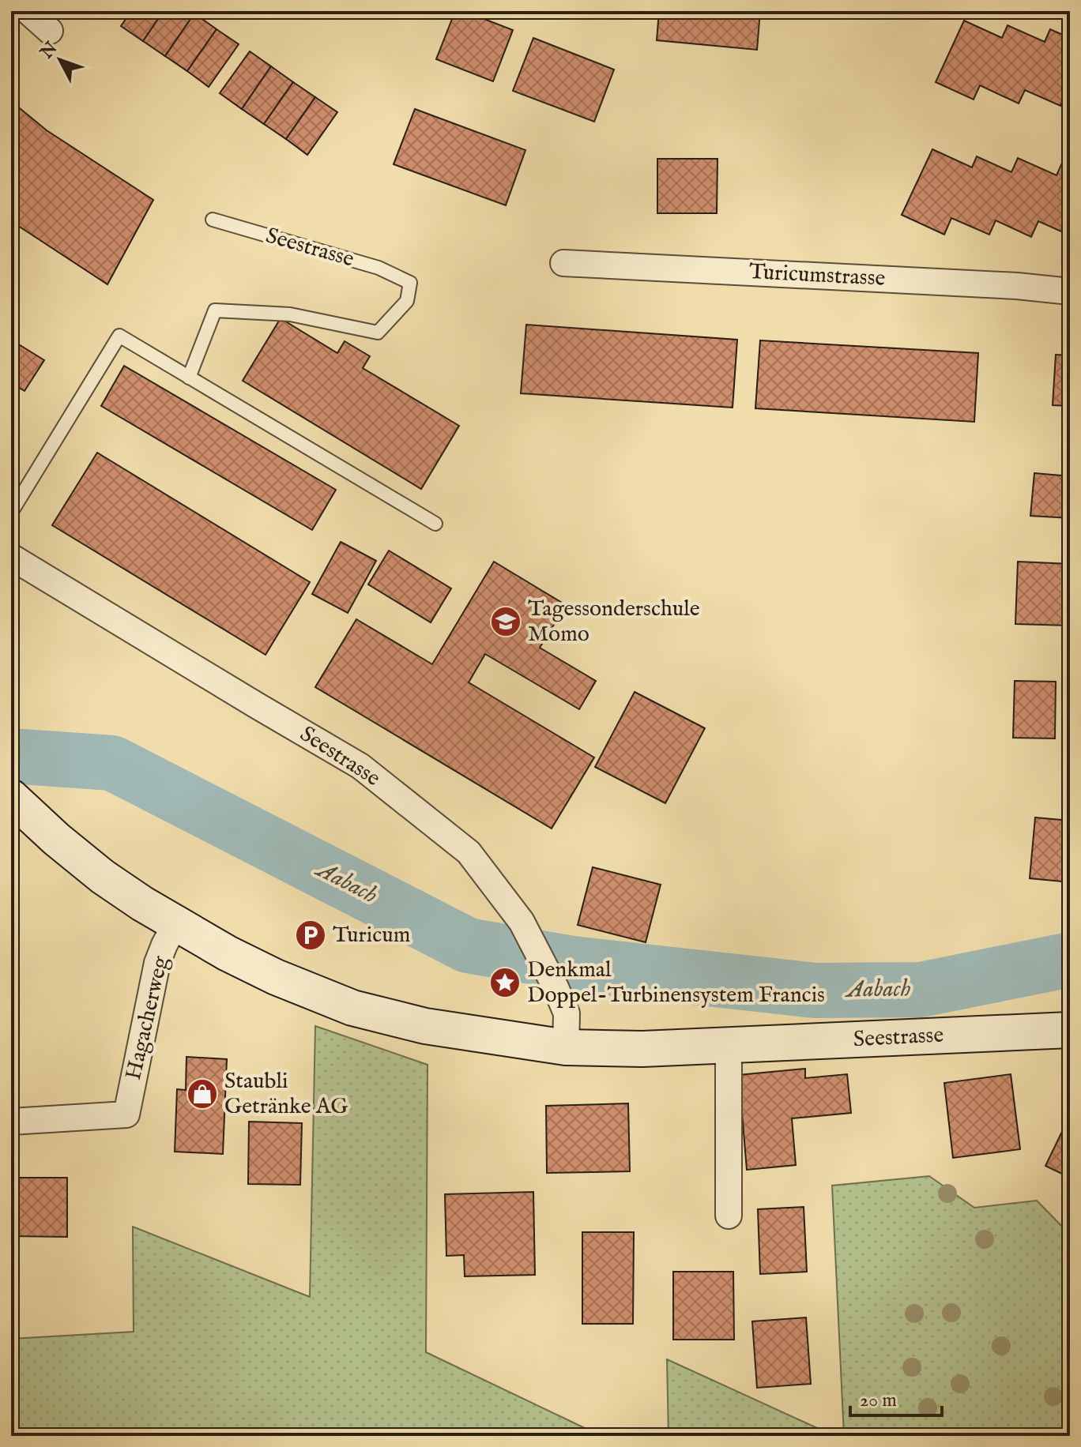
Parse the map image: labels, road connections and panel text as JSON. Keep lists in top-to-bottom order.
{
  "streets": {
    "street": ["Seestrasse", "Turicumstrasse", "Hagacherweg"]
  },
  "crossings": [
    ["Seestrasse", "Hagacherweg"]
  ],
  "water": ["Aabach"],
  "places": {
    "school or university": ["Tagessonderschule Momo"],
    "parking": ["Turicum"],
    "place": ["Denkmal Doppel-Turbinensystem Francis"],
    "shop": ["Staubli Getränke AG"]
  },
  "scale_bar": "20 m",
  "north": "top left"
}
